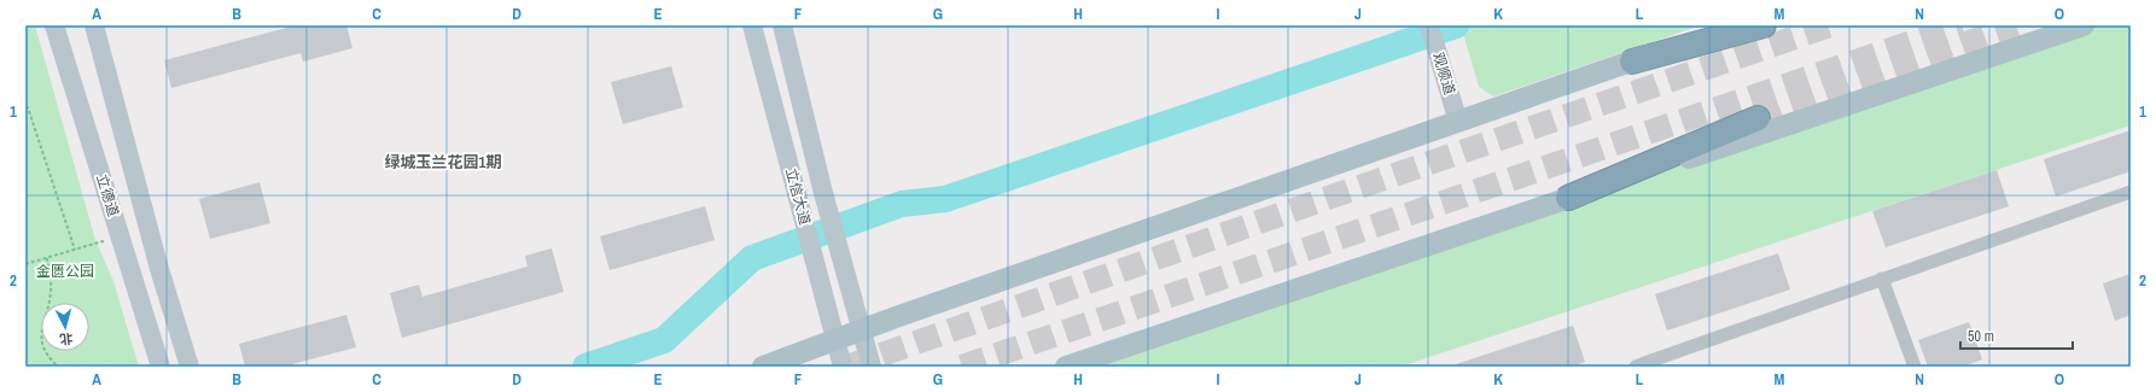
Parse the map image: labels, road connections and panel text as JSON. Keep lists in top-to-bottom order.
{
  "streets": {
    "street": ["观顺道", "立德道", "立信大道"]
  },
  "districts": ["绿城玉兰花园1期"],
  "parks": ["金匮公园"],
  "scale_bar": "50 m",
  "north": "bottom",
  "grid": {
    "columns": [
      "A",
      "B",
      "C",
      "D",
      "E",
      "F",
      "G",
      "H",
      "I",
      "J",
      "K",
      "L",
      "M",
      "N",
      "O"
    ],
    "rows": ["1", "2"]
  }
}
